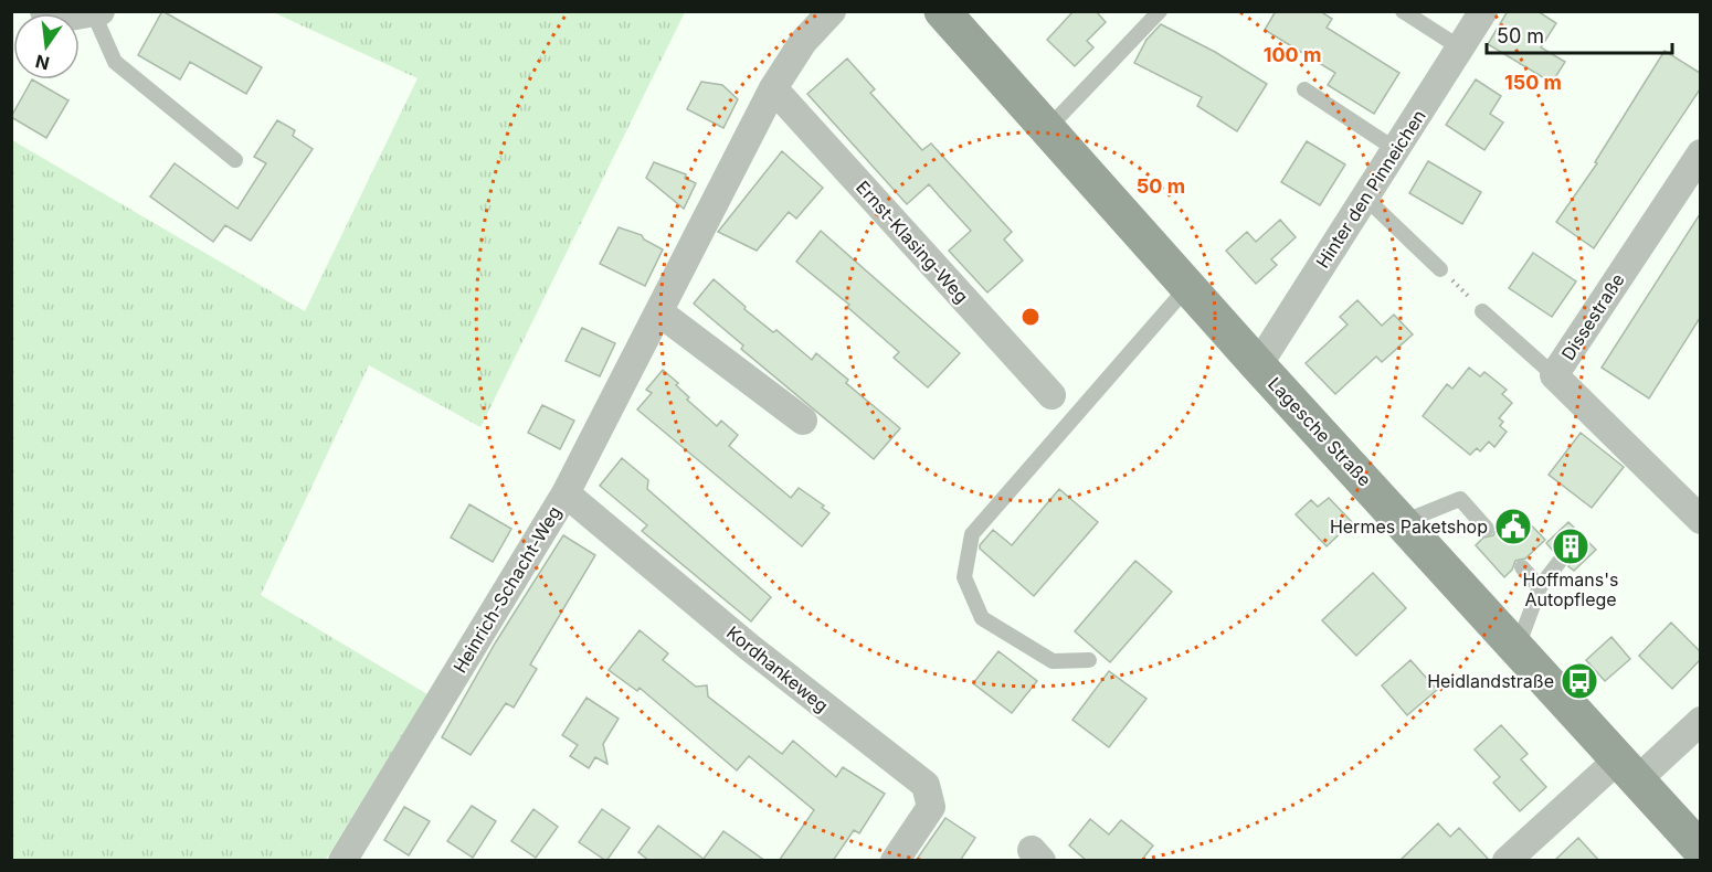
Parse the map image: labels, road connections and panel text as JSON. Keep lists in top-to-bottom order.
{
  "streets": {
    "street": [
      "Hinter den Pinneichen",
      "Ernst-Klasing-Weg",
      "Dissestraße",
      "Lagesche Straße",
      "Heinrich-Schacht-Weg",
      "Kordhankeweg"
    ]
  },
  "crossings": [
    ["Hinter den Pinneichen", "Lagesche Straße"],
    ["Ernst-Klasing-Weg", "Heinrich-Schacht-Weg"],
    ["Heinrich-Schacht-Weg", "Kordhankeweg"]
  ],
  "places": {
    "public building": ["Hermes Paketshop"],
    "building": ["Hoffmans's Autopflege"],
    "bus stop": ["Heidlandstraße"]
  },
  "scale_bar": "50 m",
  "north": "bottom",
  "rings": ["100 m", "150 m", "50 m"]
}
